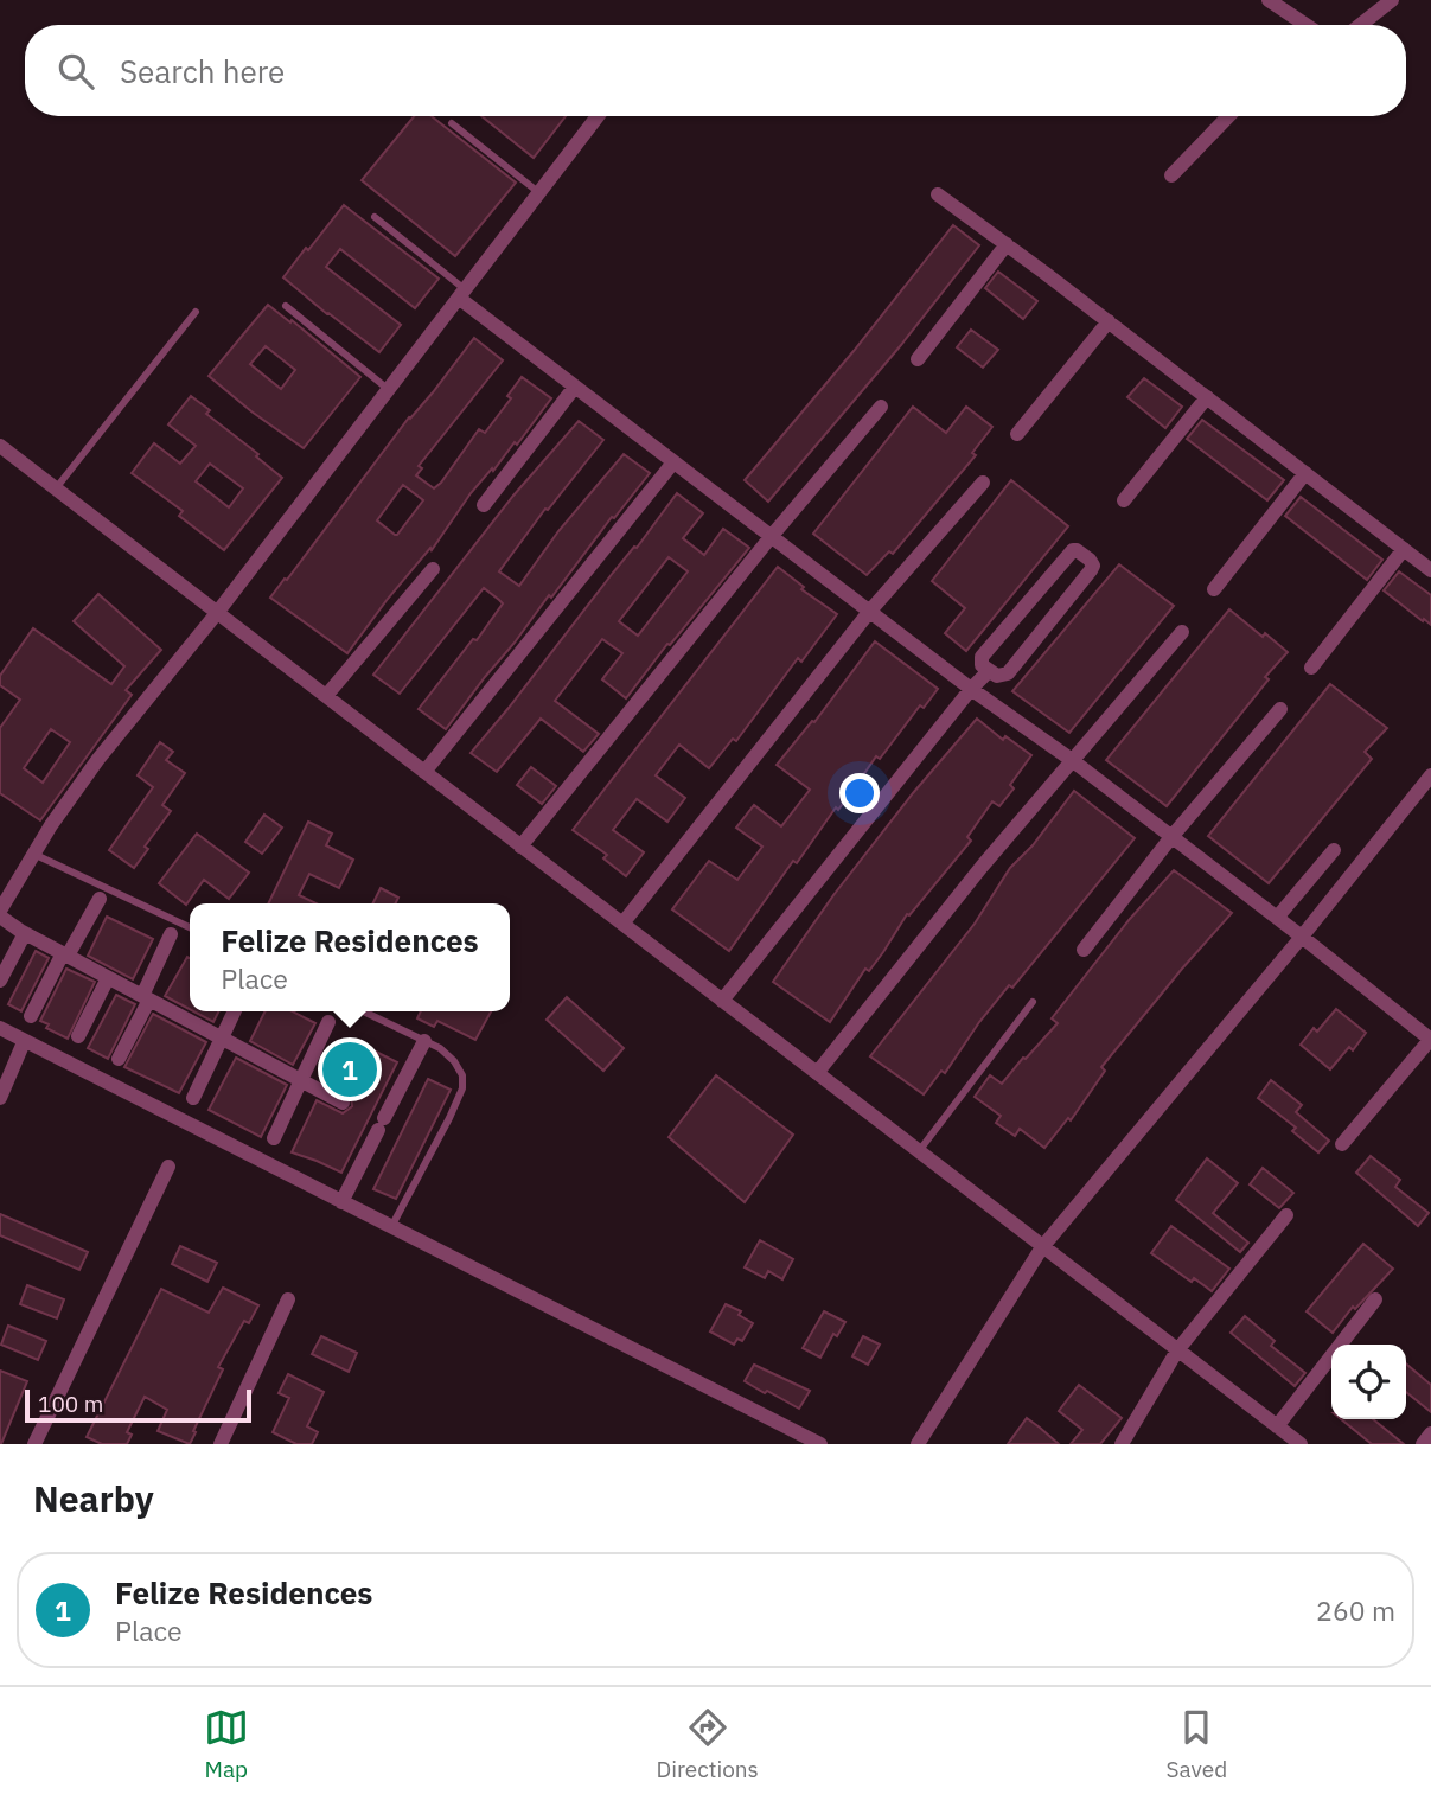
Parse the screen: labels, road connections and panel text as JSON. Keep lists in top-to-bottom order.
{
  "scale_bar": "100 m",
  "page": {
    "search": "Search here",
    "popup": ["Felize Residences", "Place"],
    "pins": "1",
    "scale": "100 m",
    "heading": "Nearby",
    "list": [
      {
        "mark": "1",
        "name": "Felize Residences",
        "note": "Place",
        "value": "260 m"
      }
    ],
    "nav": ["Map", "Directions", "Saved"]
  }
}
